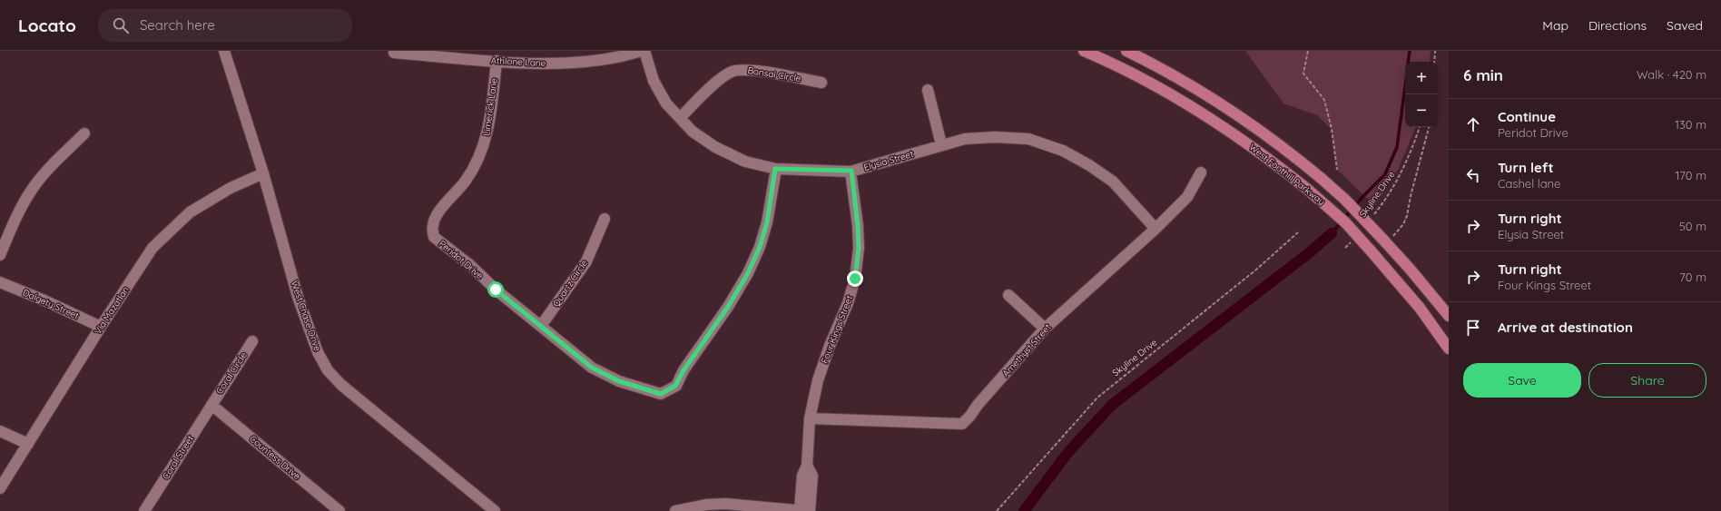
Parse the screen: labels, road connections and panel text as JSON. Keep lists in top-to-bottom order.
{
  "streets": {
    "main road": ["West Foothill Parkway"],
    "street": [
      "Athlone Lane",
      "Bonsai Circle",
      "Limerick Lane",
      "Elysia Street",
      "Peridot Drive",
      "Quartz Circle",
      "Dalgety Street",
      "Via Mazatlan",
      "West Chase Drive",
      "Four Kings Street",
      "Amethyst Street",
      "Coral Circle",
      "Coral Street",
      "Countess Drive"
    ],
    "path": ["Skyline Drive"]
  },
  "crossings": [
    ["Athlone Lane", "Limerick Lane"],
    ["Bonsai Circle", "Elysia Street"],
    ["Limerick Lane", "Peridot Drive"],
    ["Elysia Street", "Peridot Drive"],
    ["Elysia Street", "Four Kings Street"],
    ["Elysia Street", "Amethyst Street"],
    ["Peridot Drive", "Quartz Circle"],
    ["Dalgety Street", "Via Mazatlan"],
    ["Via Mazatlan", "West Chase Drive"],
    ["Four Kings Street", "Amethyst Street"],
    ["Coral Circle", "Coral Street"],
    ["Coral Circle", "Countess Drive"],
    ["Coral Street", "Countess Drive"]
  ],
  "page": {
    "header": "Locato",
    "search": "Search here",
    "nav": ["Map", "Directions", "Saved"],
    "heading": ["6 min", "Walk · 420 m"],
    "map_buttons": ["+", "−"],
    "list": [
      ["Continue", "Peridot Drive", "130 m"],
      ["Turn left", "Cashel lane", "170 m"],
      ["Turn right", "Elysia Street", "50 m"],
      ["Turn right", "Four Kings Street", "70 m"],
      "Arrive at destination"
    ],
    "buttons": ["Save", "Share"]
  }
}
